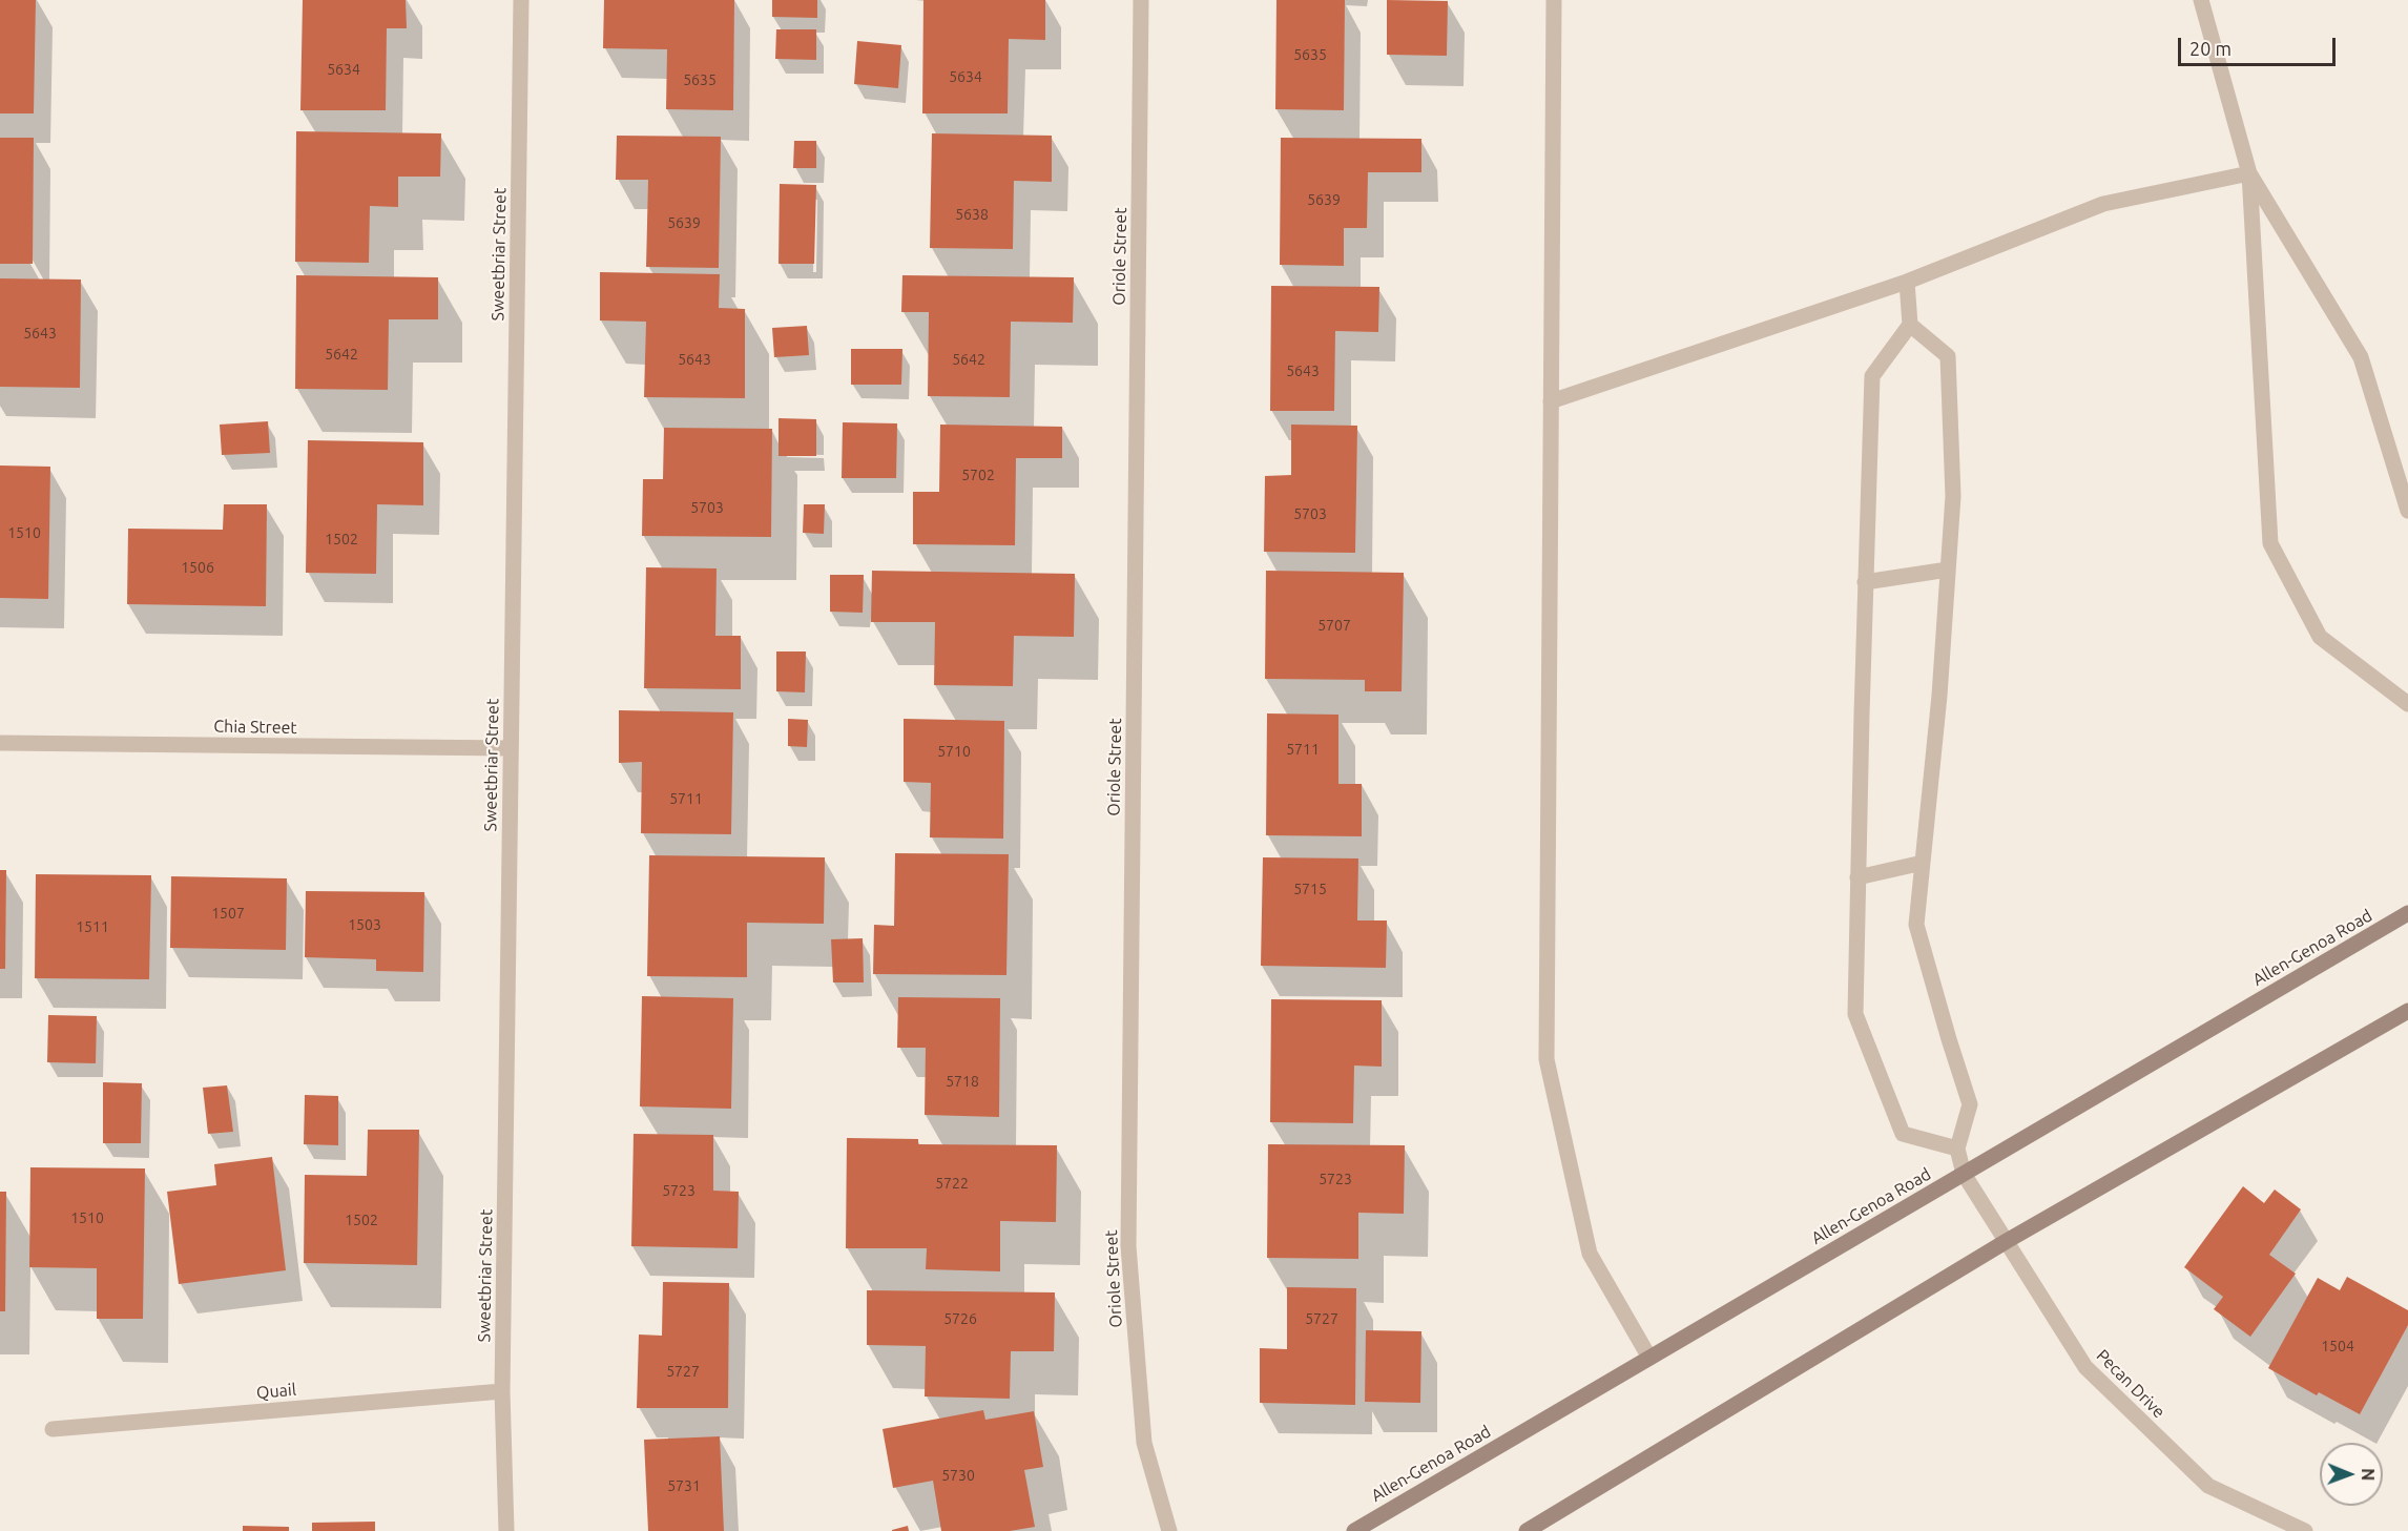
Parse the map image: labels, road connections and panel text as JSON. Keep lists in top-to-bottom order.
{
  "streets": {
    "main road": ["Allen-Genoa Road"],
    "street": [
      "Sweetbriar Street",
      "Oriole Street",
      "Chia Street",
      "Pecan Drive",
      "Quail"
    ]
  },
  "crossings": [
    ["Sweetbriar Street", "Chia Street"],
    ["Sweetbriar Street", "Quail"],
    ["Allen-Genoa Road", "Pecan Drive"]
  ],
  "house_numbers": [
    "5635",
    "5634",
    "5634",
    "5635",
    "5639",
    "5638",
    "5639",
    "5643",
    "5642",
    "5643",
    "5642",
    "5643",
    "5702",
    "5703",
    "5703",
    "1510",
    "1502",
    "1506",
    "5707",
    "5711",
    "5710",
    "5711",
    "5715",
    "1507",
    "1503",
    "1511",
    "5718",
    "5723",
    "5722",
    "5723",
    "1510",
    "1502",
    "5726",
    "5727",
    "1504",
    "5727",
    "5730",
    "5731"
  ],
  "scale_bar": "20 m",
  "north": "right"
}
